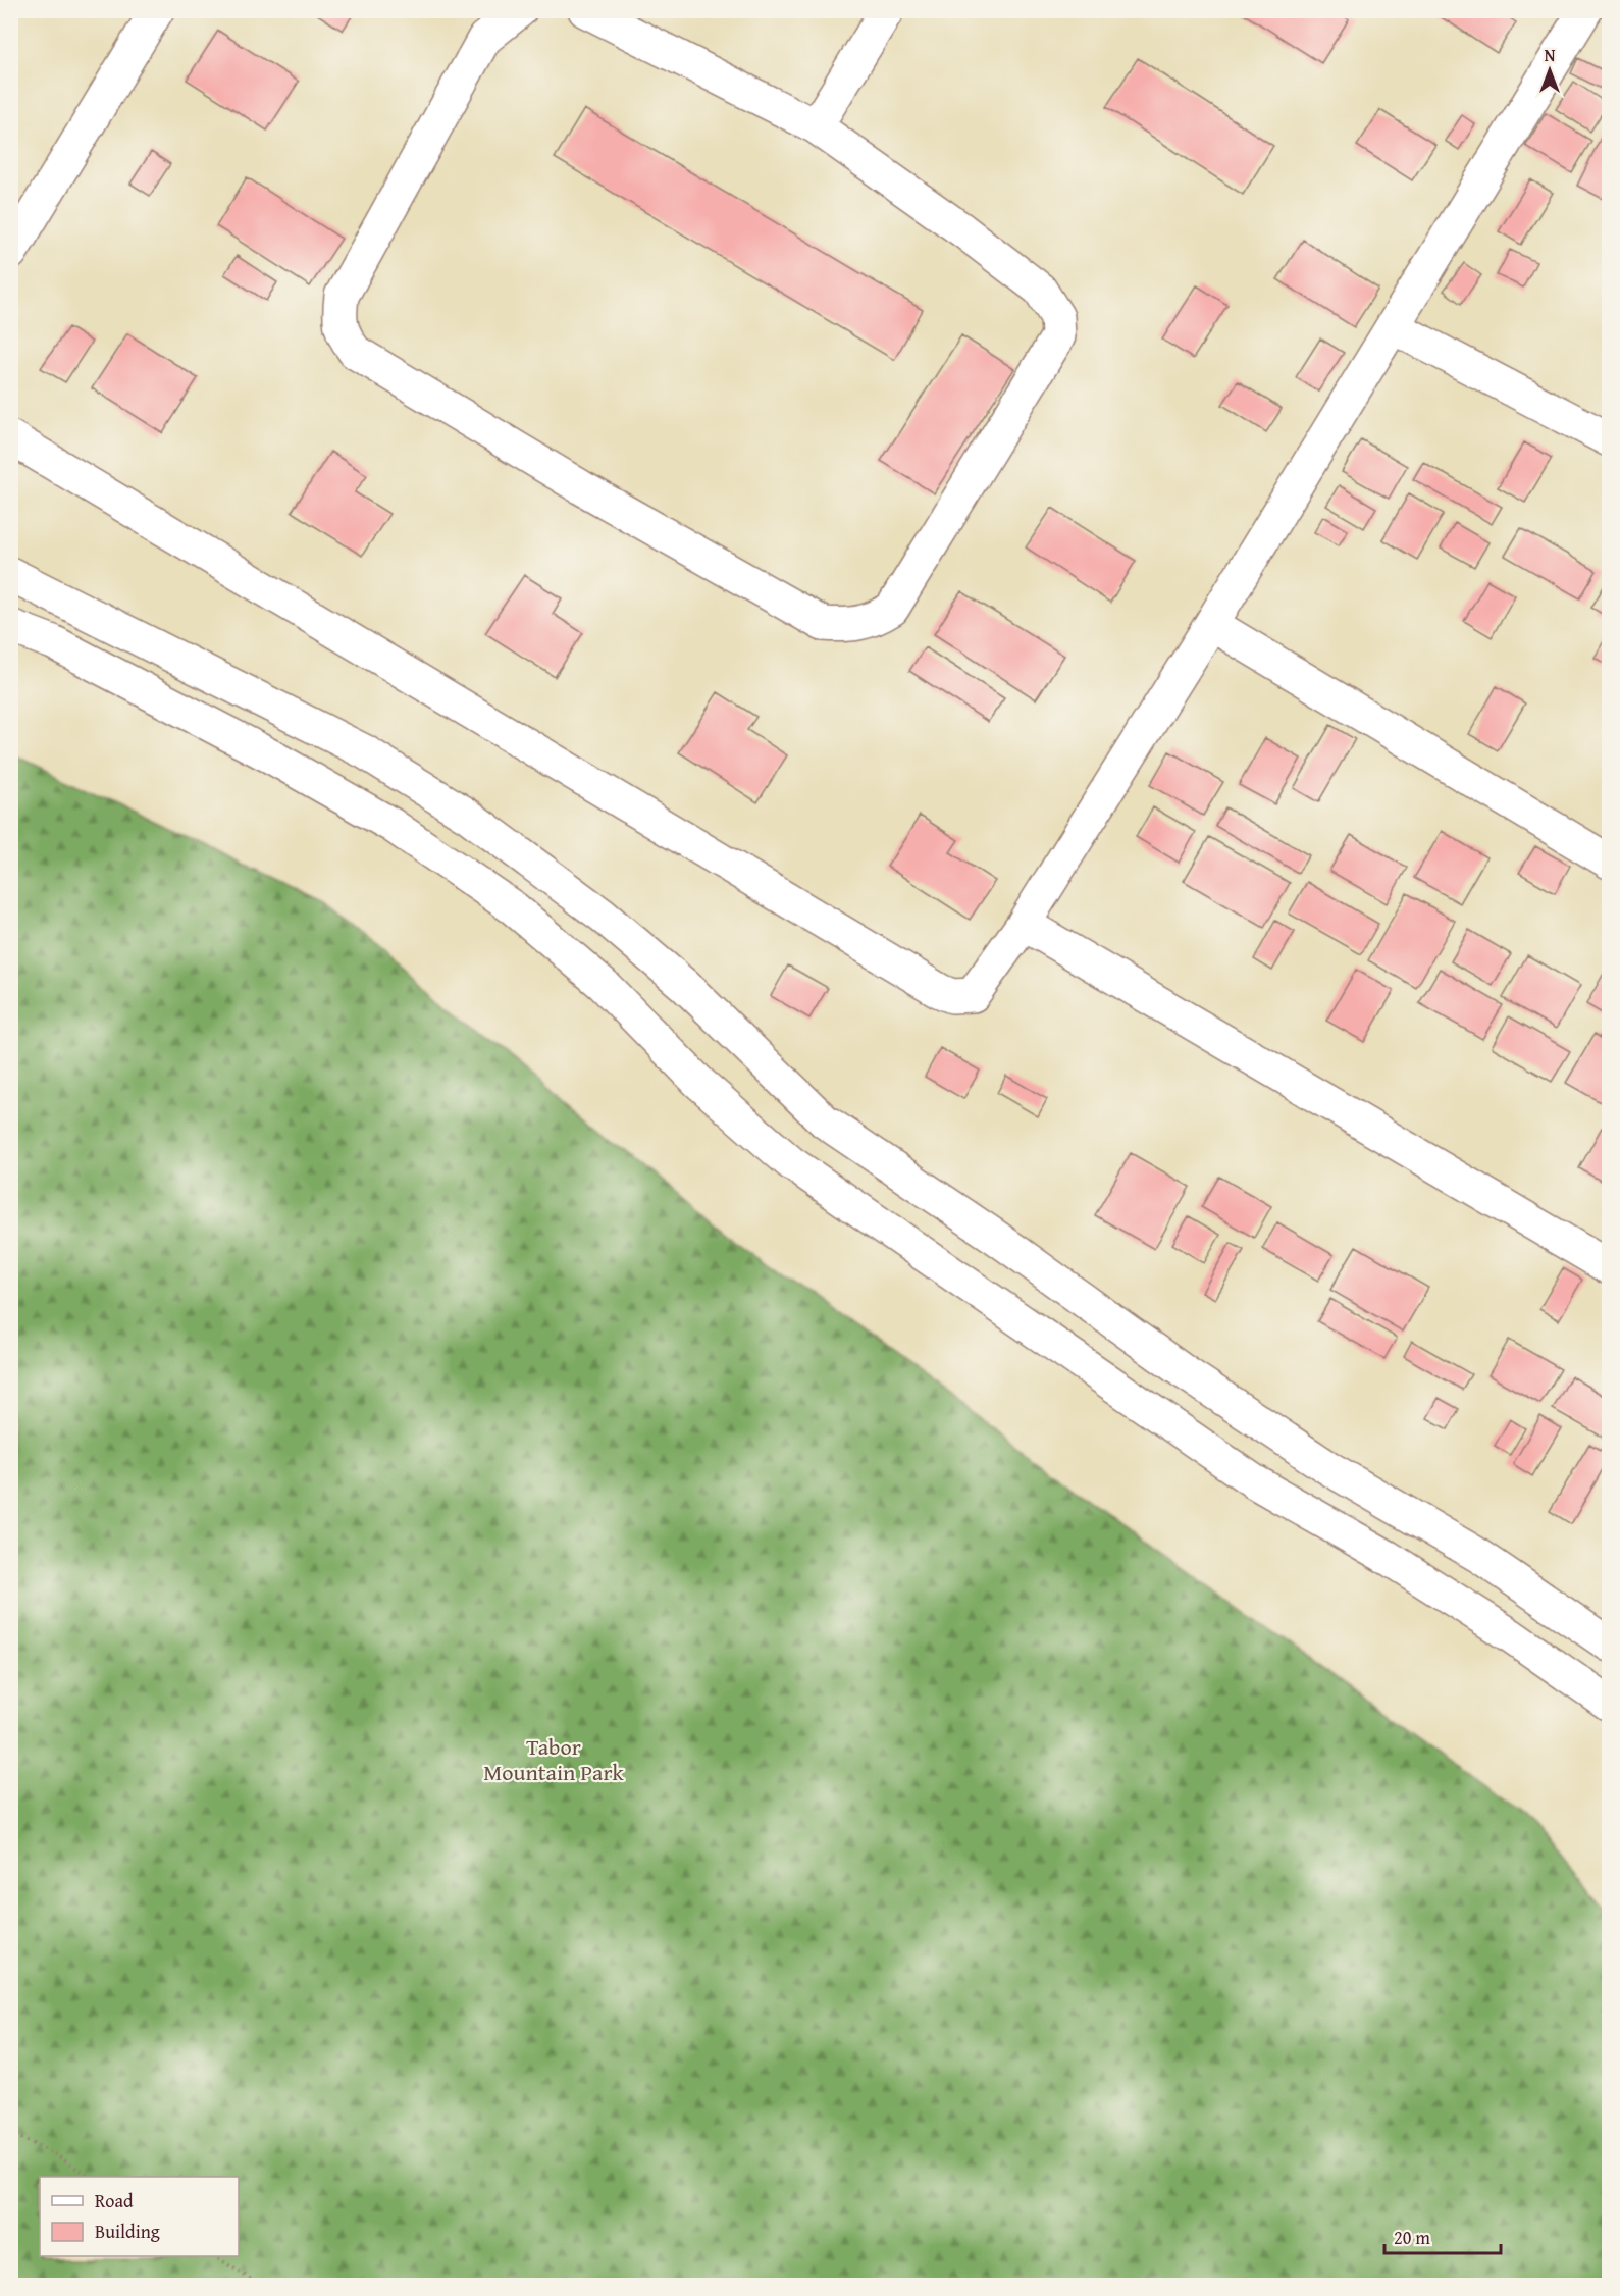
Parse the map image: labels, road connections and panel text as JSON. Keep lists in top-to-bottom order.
{
  "parks": ["Tabor Mountain Park"],
  "legend": ["Road", "Building"],
  "scale_bar": "20 m",
  "north": "top"
}
